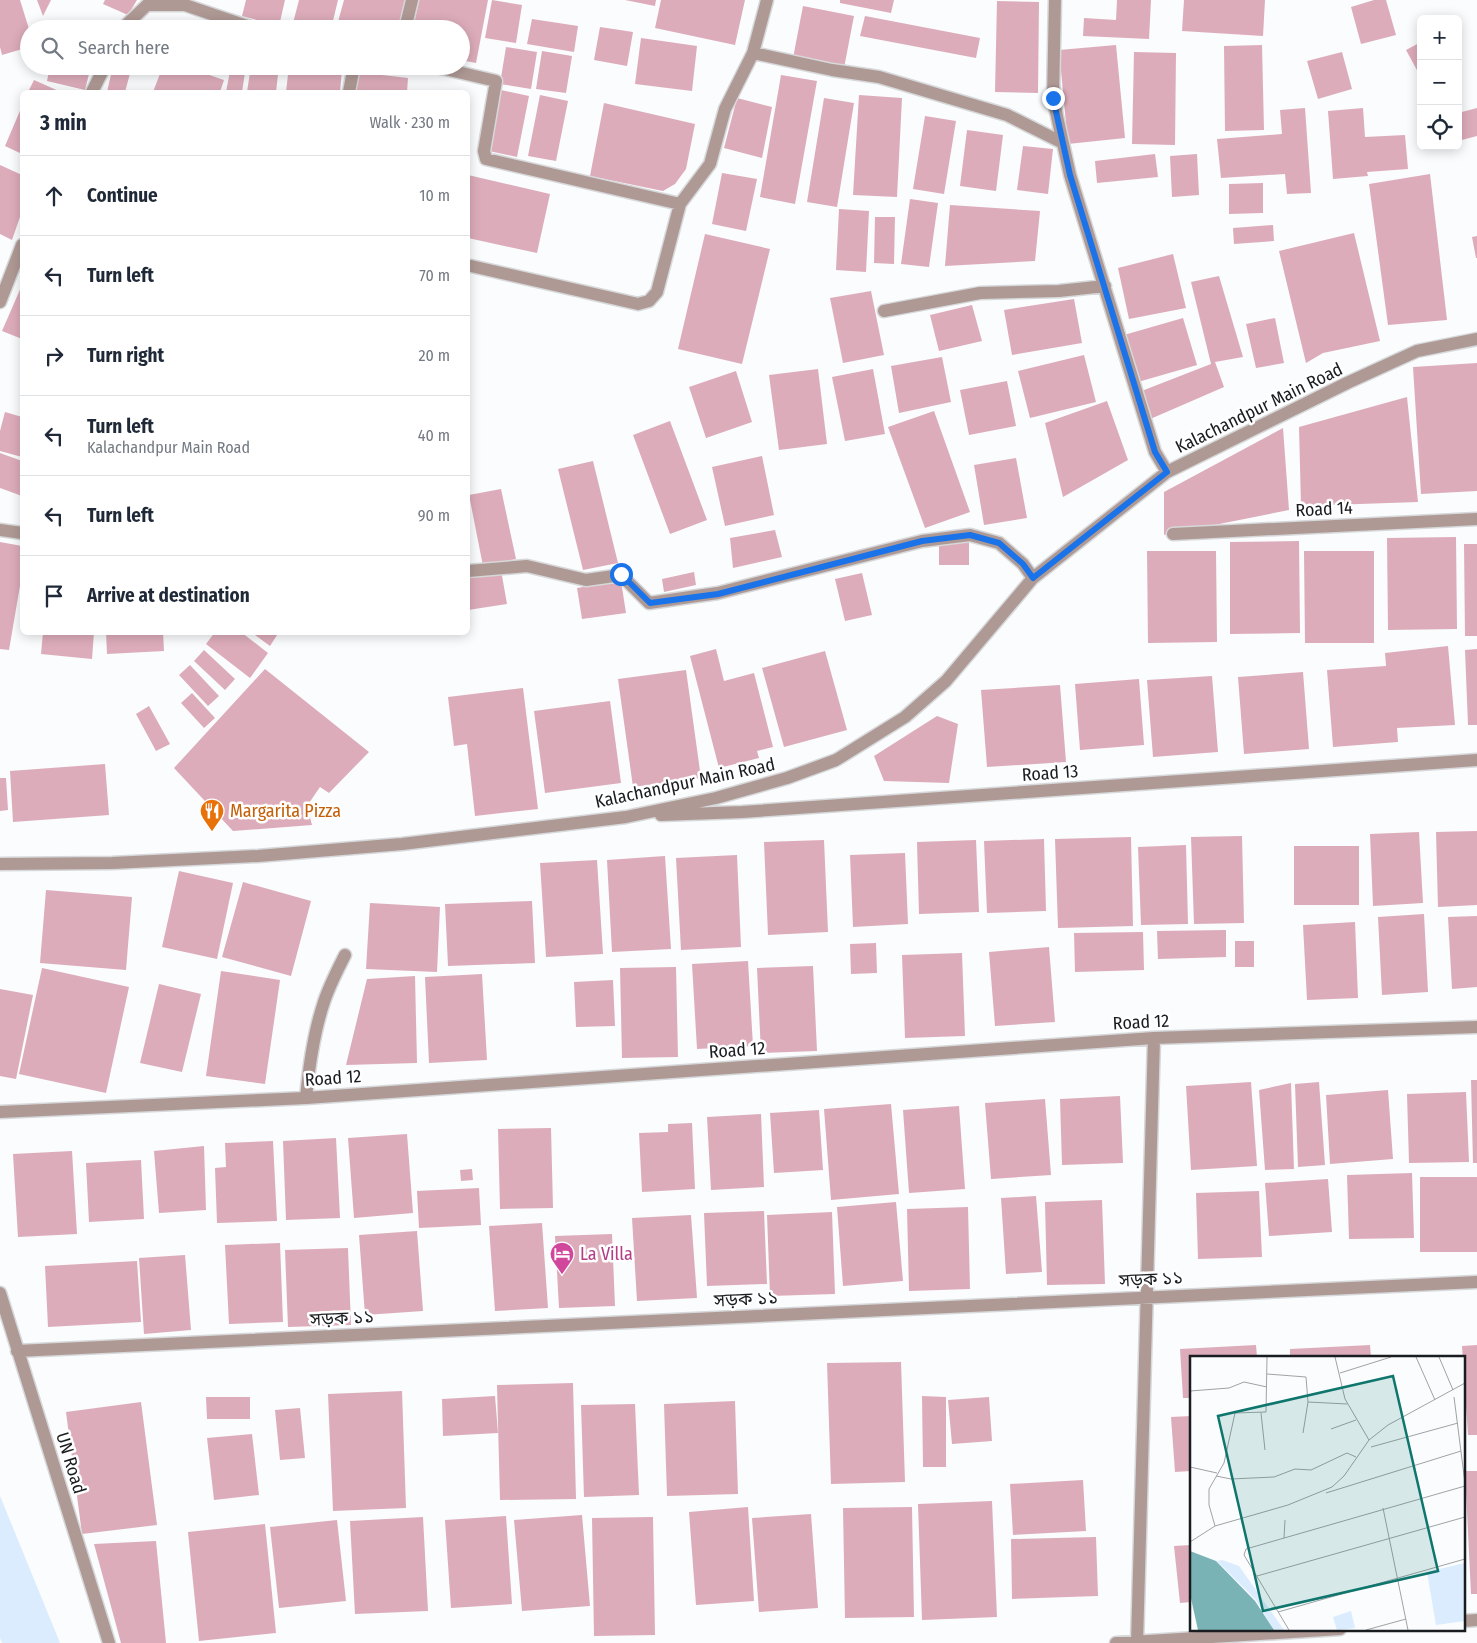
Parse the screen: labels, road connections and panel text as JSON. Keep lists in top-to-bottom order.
{
  "streets": {
    "street": [
      "Kalachandpur Main Road",
      "Road 14",
      "Road 13",
      "Road 12",
      "সড়ক ১১",
      "UN Road"
    ]
  },
  "crossings": [
    ["Kalachandpur Main Road", "Road 13"],
    ["সড়ক ১১", "UN Road"]
  ],
  "places": {
    "restaurant": ["Margarita Pizza"],
    "hotel": ["La Villa"]
  },
  "page": {
    "map_buttons": ["+", "−"],
    "search": "Search here",
    "heading": ["3 min", "Walk · 230 m"],
    "list": [
      ["Continue", "10 m"],
      ["Turn left", "70 m"],
      ["Turn right", "20 m"],
      ["Turn left", "Kalachandpur Main Road", "40 m"],
      ["Turn left", "90 m"],
      "Arrive at destination"
    ]
  }
}
